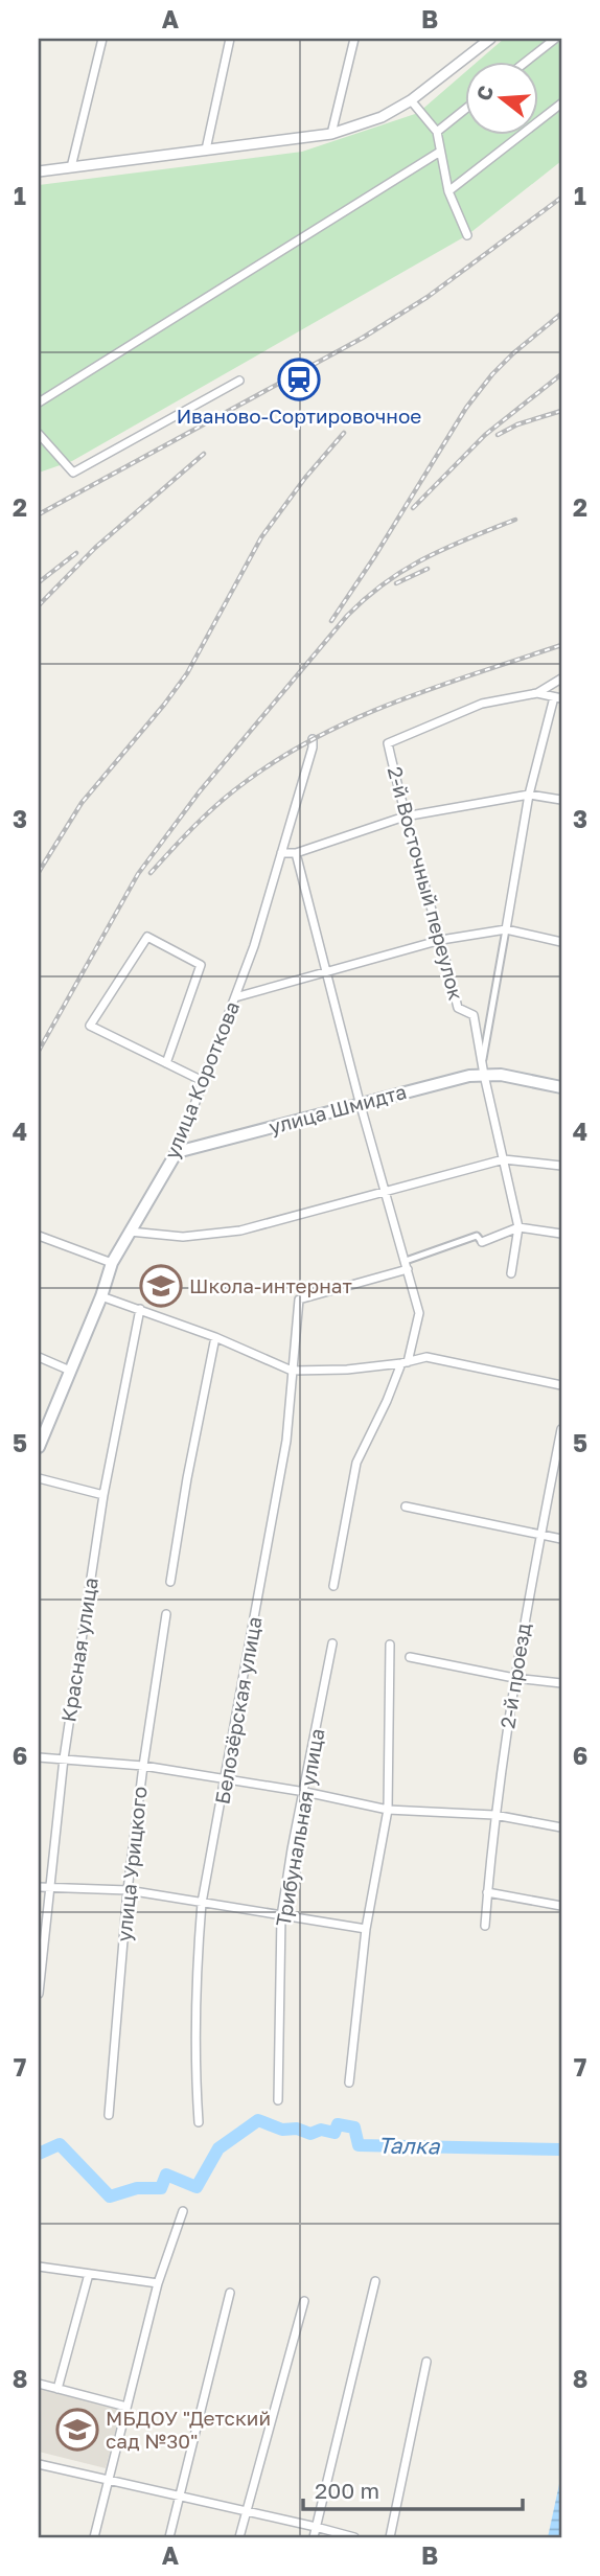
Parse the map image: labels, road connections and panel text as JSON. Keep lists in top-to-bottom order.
{
  "streets": {
    "main road": ["улица Короткова", "улица Шмидта"],
    "street": [
      "2-й Восточный переулок",
      "Красная улица",
      "2-й проезд",
      "Белозёрская улица",
      "Трибунальная улица",
      "улица Урицкого"
    ]
  },
  "crossings": [
    ["2-й Восточный переулок", "улица Шмидта"],
    ["улица Короткова", "улица Шмидта"]
  ],
  "water": ["Талка"],
  "places": {
    "station": ["Иваново-Сортировочное"],
    "school or university": ["Школа-интернат", "МБДОУ \"Детский сад №30\""]
  },
  "scale_bar": "200 m",
  "north": "left",
  "grid": {
    "columns": ["A", "B"],
    "rows": [
      "1",
      "2",
      "3",
      "4",
      "5",
      "6",
      "7",
      "8"
    ]
  }
}
